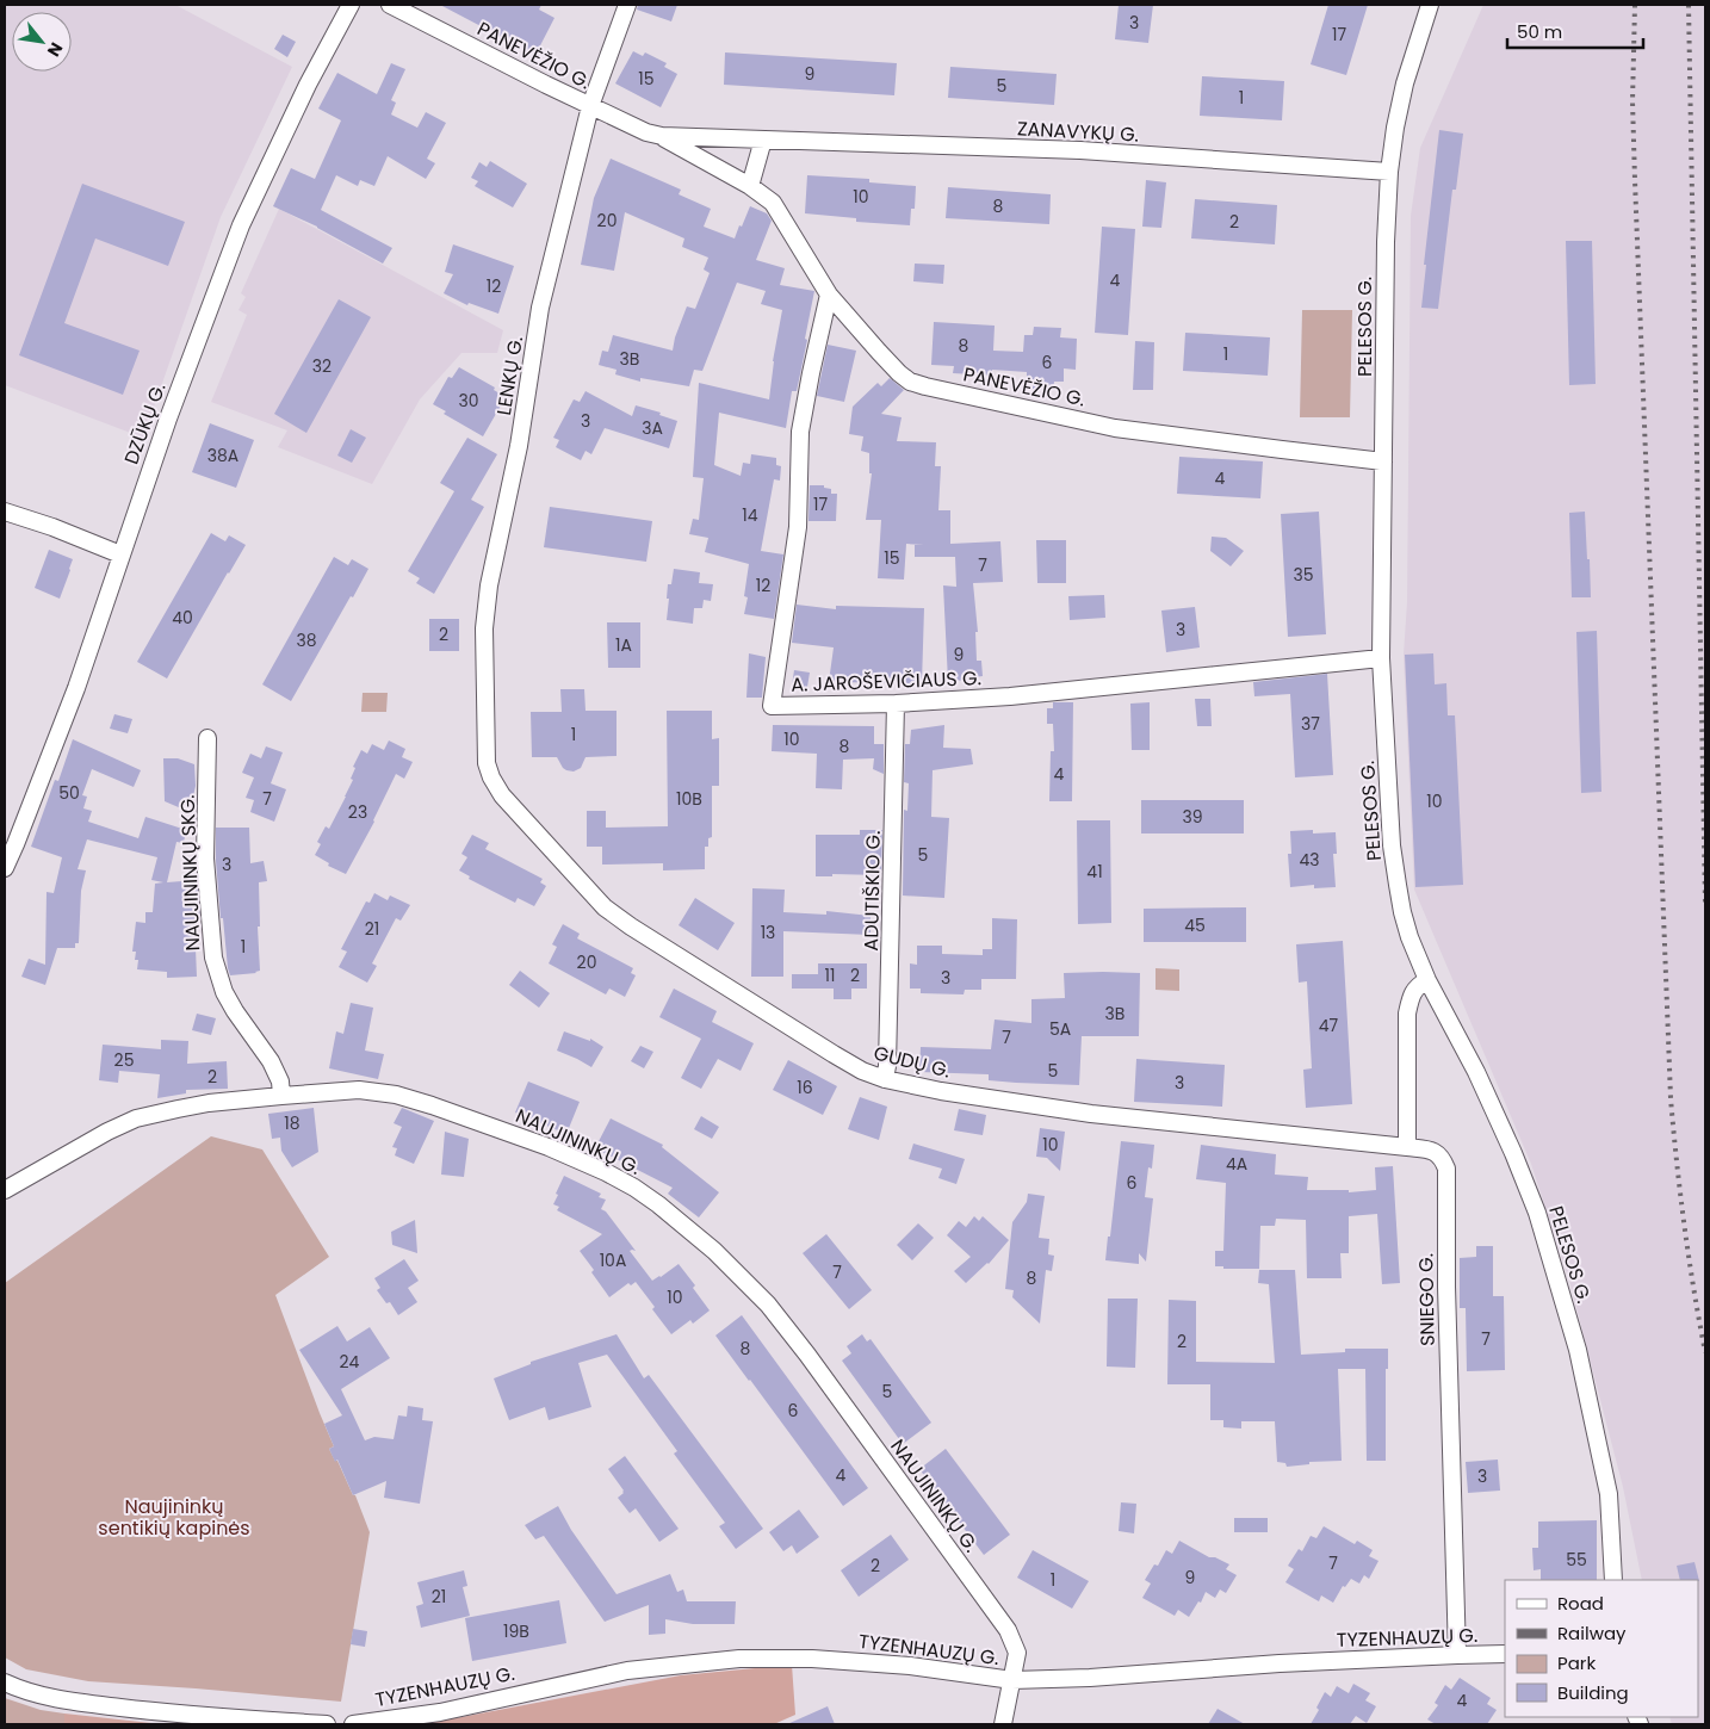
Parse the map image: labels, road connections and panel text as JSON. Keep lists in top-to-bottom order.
{
  "streets": {
    "street": [
      "PANEVĖŽIO G.",
      "ZANAVYKŲ G.",
      "PELESOS G.",
      "LENKŲ G.",
      "DZŪKŲ G.",
      "A. JAROŠEVIČIAUS G.",
      "NAUJININKŲ SKG.",
      "ADUTIŠKIO G.",
      "GUDŲ G.",
      "NAUJININKŲ G.",
      "SNIEGO G.",
      "TYZENHAUZŲ G."
    ]
  },
  "crossings": [
    ["PANEVĖŽIO G.", "ZANAVYKŲ G."],
    ["PANEVĖŽIO G.", "PELESOS G."],
    ["PANEVĖŽIO G.", "LENKŲ G."],
    ["PANEVĖŽIO G.", "A. JAROŠEVIČIAUS G."],
    ["ZANAVYKŲ G.", "PELESOS G."],
    ["PELESOS G.", "A. JAROŠEVIČIAUS G."],
    ["LENKŲ G.", "GUDŲ G."],
    ["A. JAROŠEVIČIAUS G.", "ADUTIŠKIO G."],
    ["NAUJININKŲ SKG.", "NAUJININKŲ G."],
    ["ADUTIŠKIO G.", "GUDŲ G."],
    ["GUDŲ G.", "SNIEGO G."],
    ["NAUJININKŲ G.", "TYZENHAUZŲ G."],
    ["SNIEGO G.", "TYZENHAUZŲ G."]
  ],
  "parks": ["Naujininkų sentikių kapinės"],
  "house_numbers": [
    "3",
    "17",
    "9",
    "15",
    "5",
    "1",
    "10",
    "8",
    "20",
    "2",
    "4",
    "12",
    "8",
    "1",
    "3B",
    "6",
    "32",
    "30",
    "3",
    "3A",
    "38A",
    "4",
    "17",
    "14",
    "15",
    "7",
    "35",
    "12",
    "40",
    "3",
    "2",
    "38",
    "1A",
    "9",
    "37",
    "1",
    "10",
    "8",
    "4",
    "50",
    "7",
    "10B",
    "10",
    "23",
    "39",
    "5",
    "43",
    "3",
    "41",
    "45",
    "21",
    "13",
    "1",
    "20",
    "11",
    "2",
    "3",
    "3B",
    "47",
    "5A",
    "7",
    "25",
    "5",
    "2",
    "3",
    "16",
    "18",
    "10",
    "4A",
    "6",
    "10A",
    "7",
    "8",
    "10",
    "7",
    "2",
    "8",
    "24",
    "5",
    "6",
    "4",
    "3",
    "55",
    "7",
    "2",
    "9",
    "1",
    "21",
    "19B",
    "4"
  ],
  "legend": [
    "Road",
    "Railway",
    "Park",
    "Building"
  ],
  "scale_bar": "50 m",
  "north": "bottom right"
}
